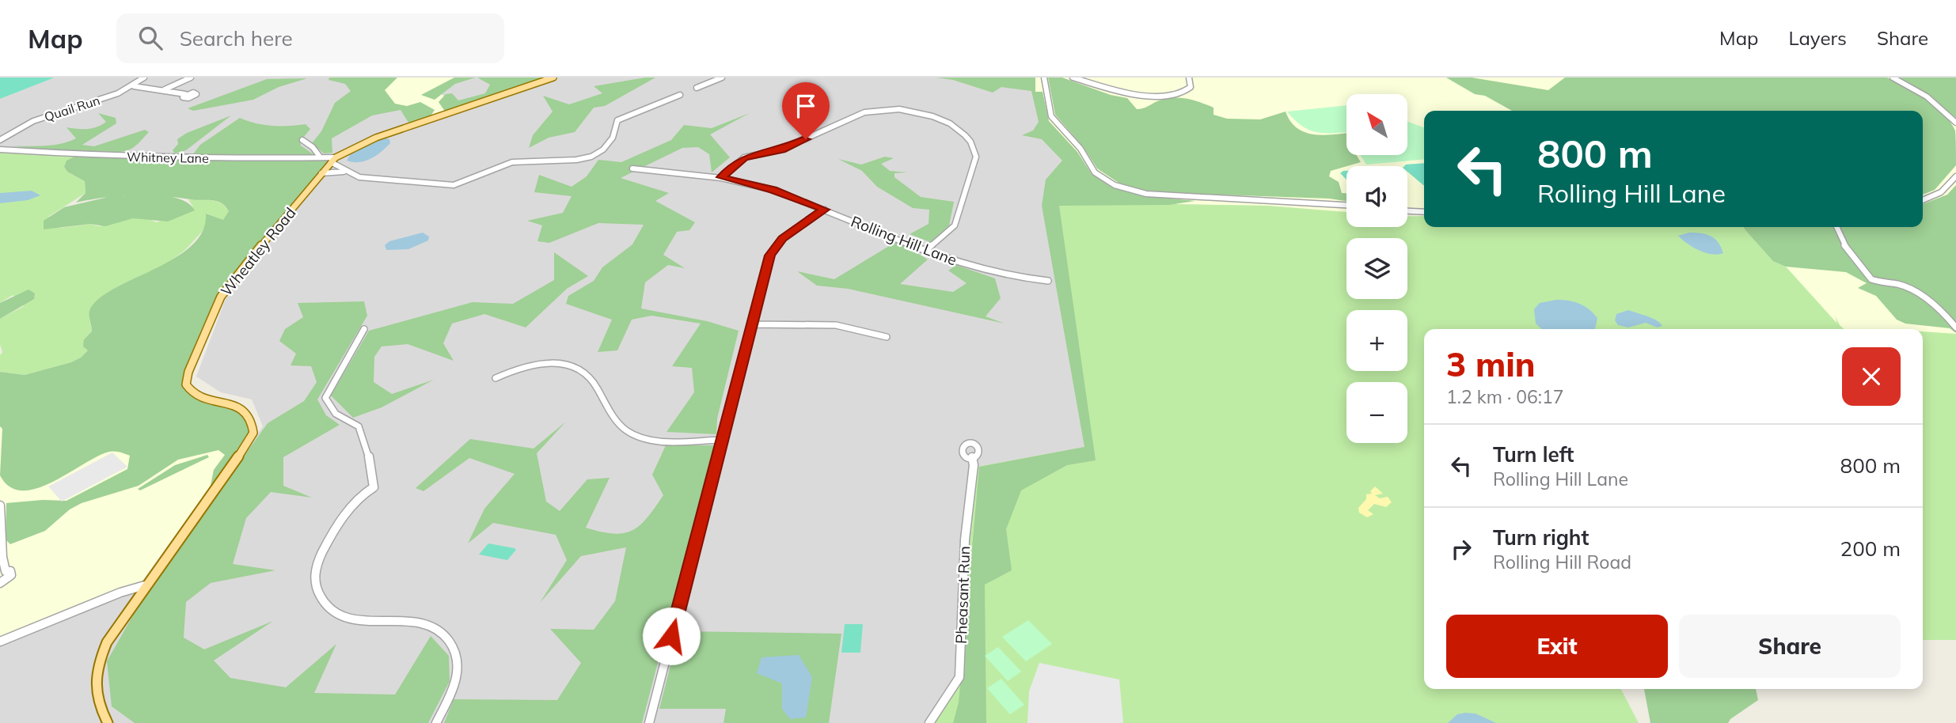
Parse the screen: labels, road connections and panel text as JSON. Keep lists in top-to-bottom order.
{
  "streets": {
    "main road": ["Wheatley Road"],
    "street": [
      "Quail Run",
      "Whitney Lane",
      "Rolling Hill Lane",
      "Pheasant Run"
    ]
  },
  "crossings": [
    ["Whitney Lane", "Wheatley Road"]
  ],
  "north": "top left",
  "page": {
    "header": "Map",
    "search": "Search here",
    "nav": ["Map", "Layers", "Share"],
    "map_buttons": ["+", "−"],
    "turn": ["800 m", "Rolling Hill Lane"],
    "heading": ["3 min", "1.2 km · 06:17"],
    "list": [
      {
        "name": "Turn left",
        "note": "Rolling Hill Lane",
        "value": "800 m"
      },
      {
        "name": "Turn right",
        "note": "Rolling Hill Road",
        "value": "200 m"
      }
    ],
    "buttons": ["Exit", "Share"]
  }
}
